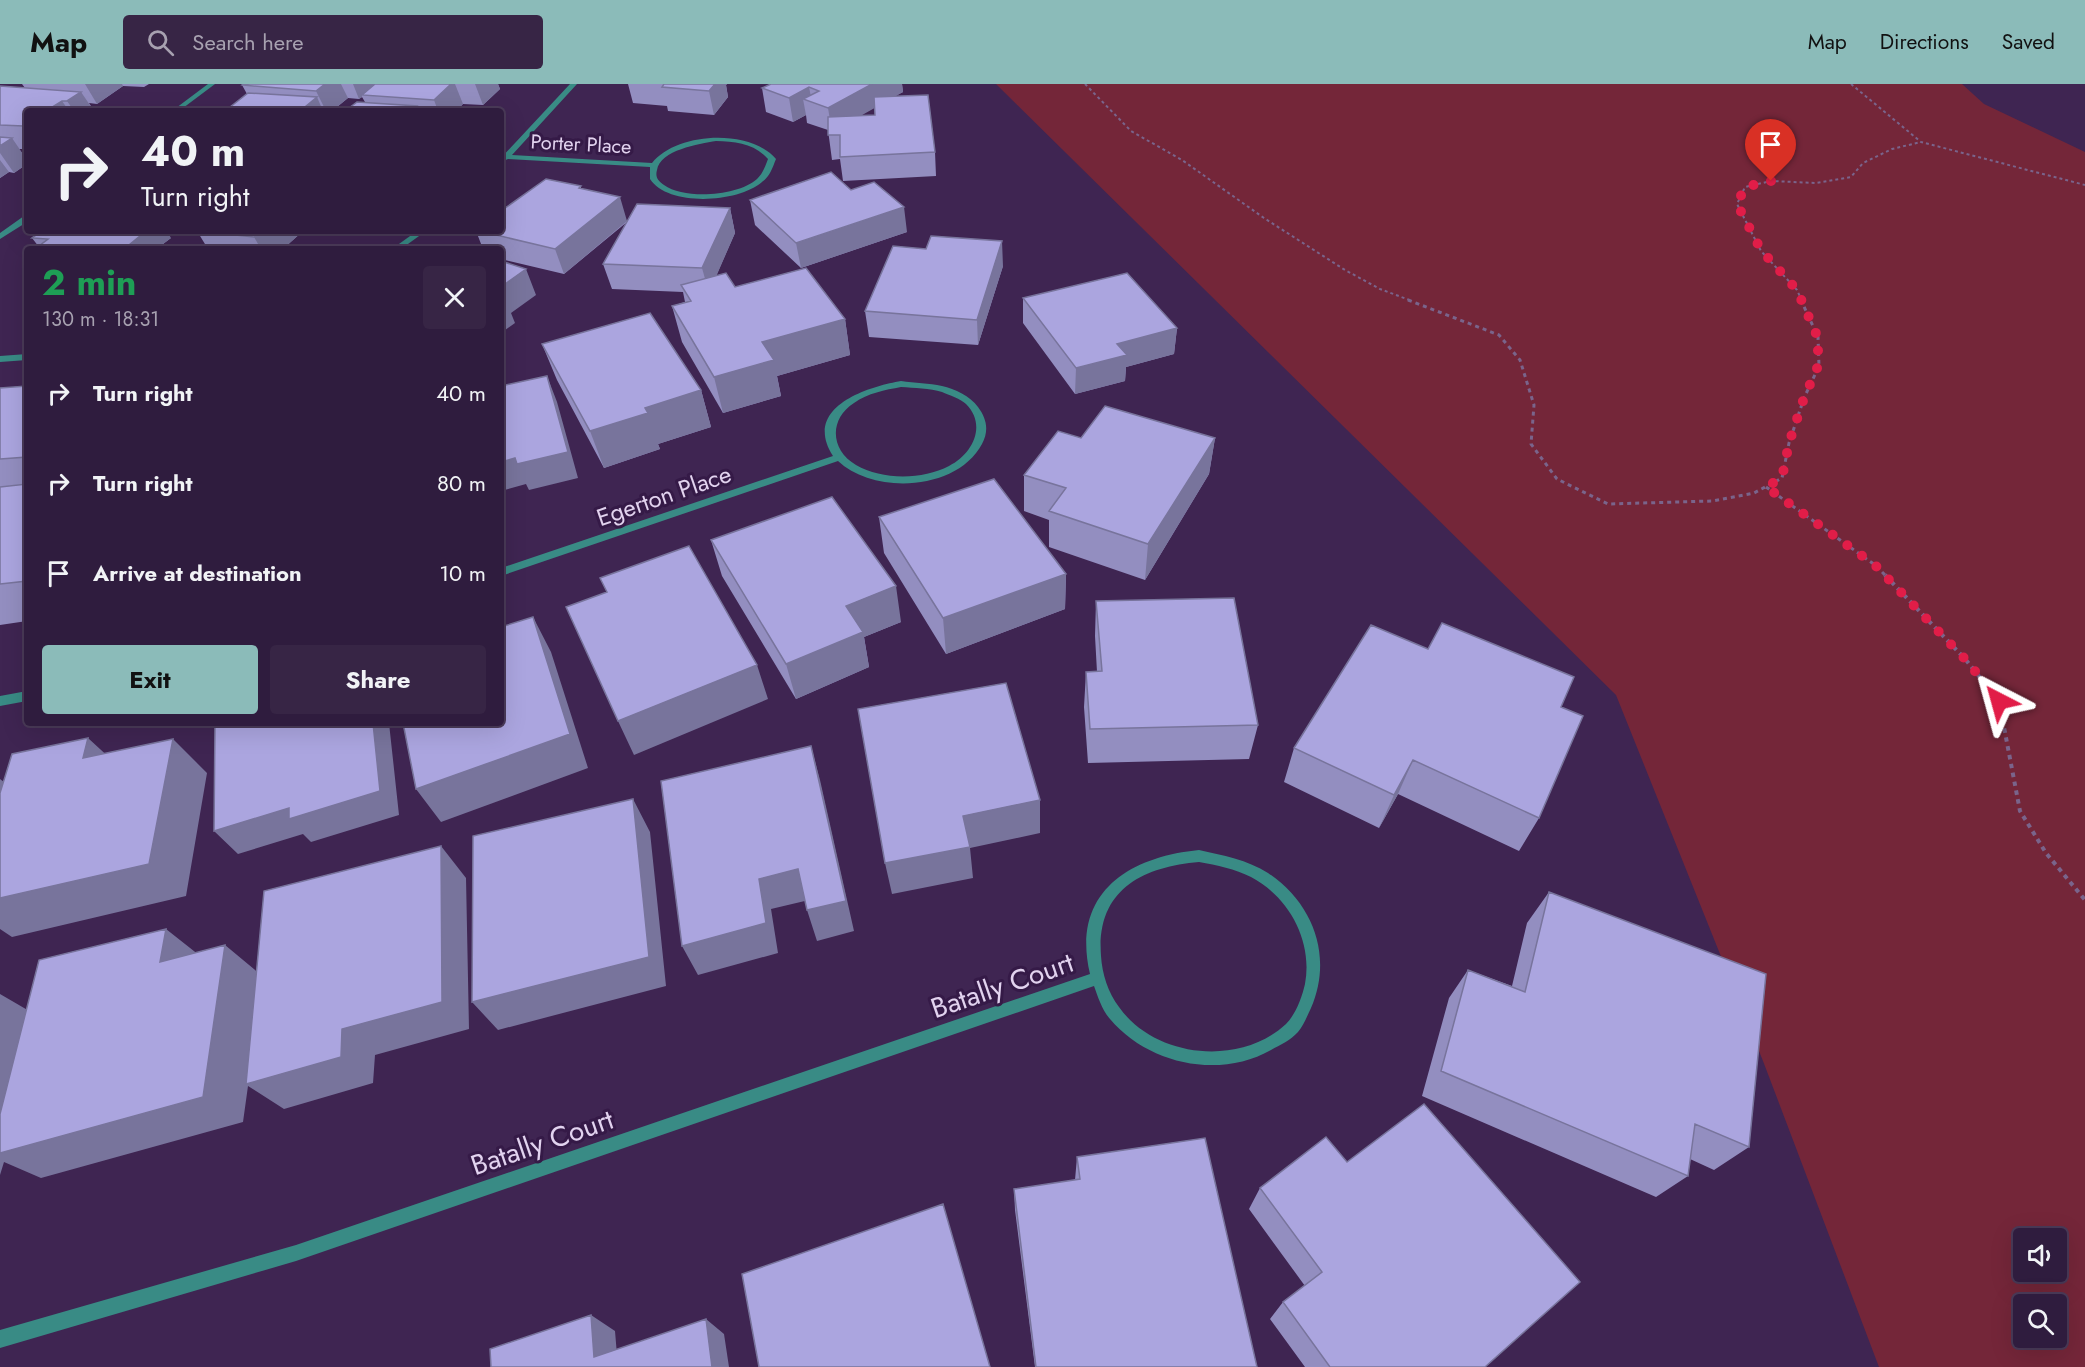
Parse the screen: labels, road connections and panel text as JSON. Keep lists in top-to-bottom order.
{
  "streets": {
    "street": ["Porter Place", "Egerton Place", "Batally Court"]
  },
  "page": {
    "header": "Map",
    "search": "Search here",
    "nav": ["Map", "Directions", "Saved"],
    "turn": ["40 m", "Turn right"],
    "heading": ["2 min", "130 m · 18:31"],
    "list": [
      {
        "name": "Turn right",
        "value": "40 m"
      },
      {
        "name": "Turn right",
        "value": "80 m"
      },
      {
        "name": "Arrive at destination",
        "value": "10 m"
      }
    ],
    "buttons": ["Exit", "Share"]
  }
}
